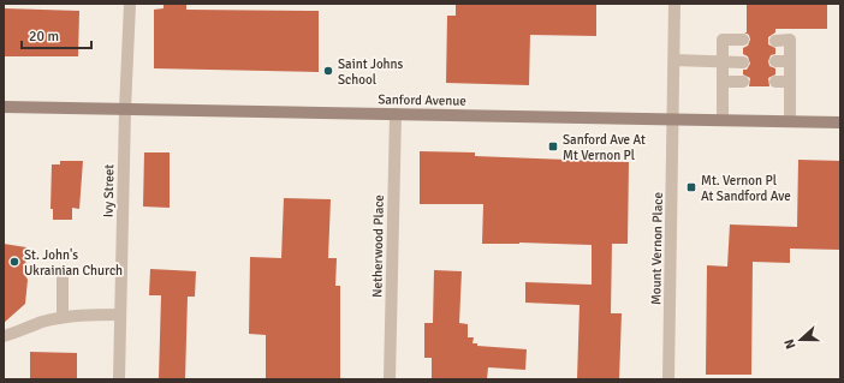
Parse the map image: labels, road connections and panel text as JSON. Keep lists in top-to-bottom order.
{
  "streets": {
    "main road": ["Sanford Avenue"],
    "street": ["Ivy Street", "Netherwood Place", "Mount Vernon Place"]
  },
  "crossings": [
    ["Sanford Avenue", "Ivy Street"],
    ["Sanford Avenue", "Netherwood Place"],
    ["Sanford Avenue", "Mount Vernon Place"]
  ],
  "places": {
    "other": ["Saint Johns School", "St. John's Ukrainian Church"],
    "transit": ["Sanford Ave At Mt Vernon Pl", "Mt. Vernon Pl At Sandford Ave"]
  },
  "scale_bar": "20 m",
  "north": "left"
}
